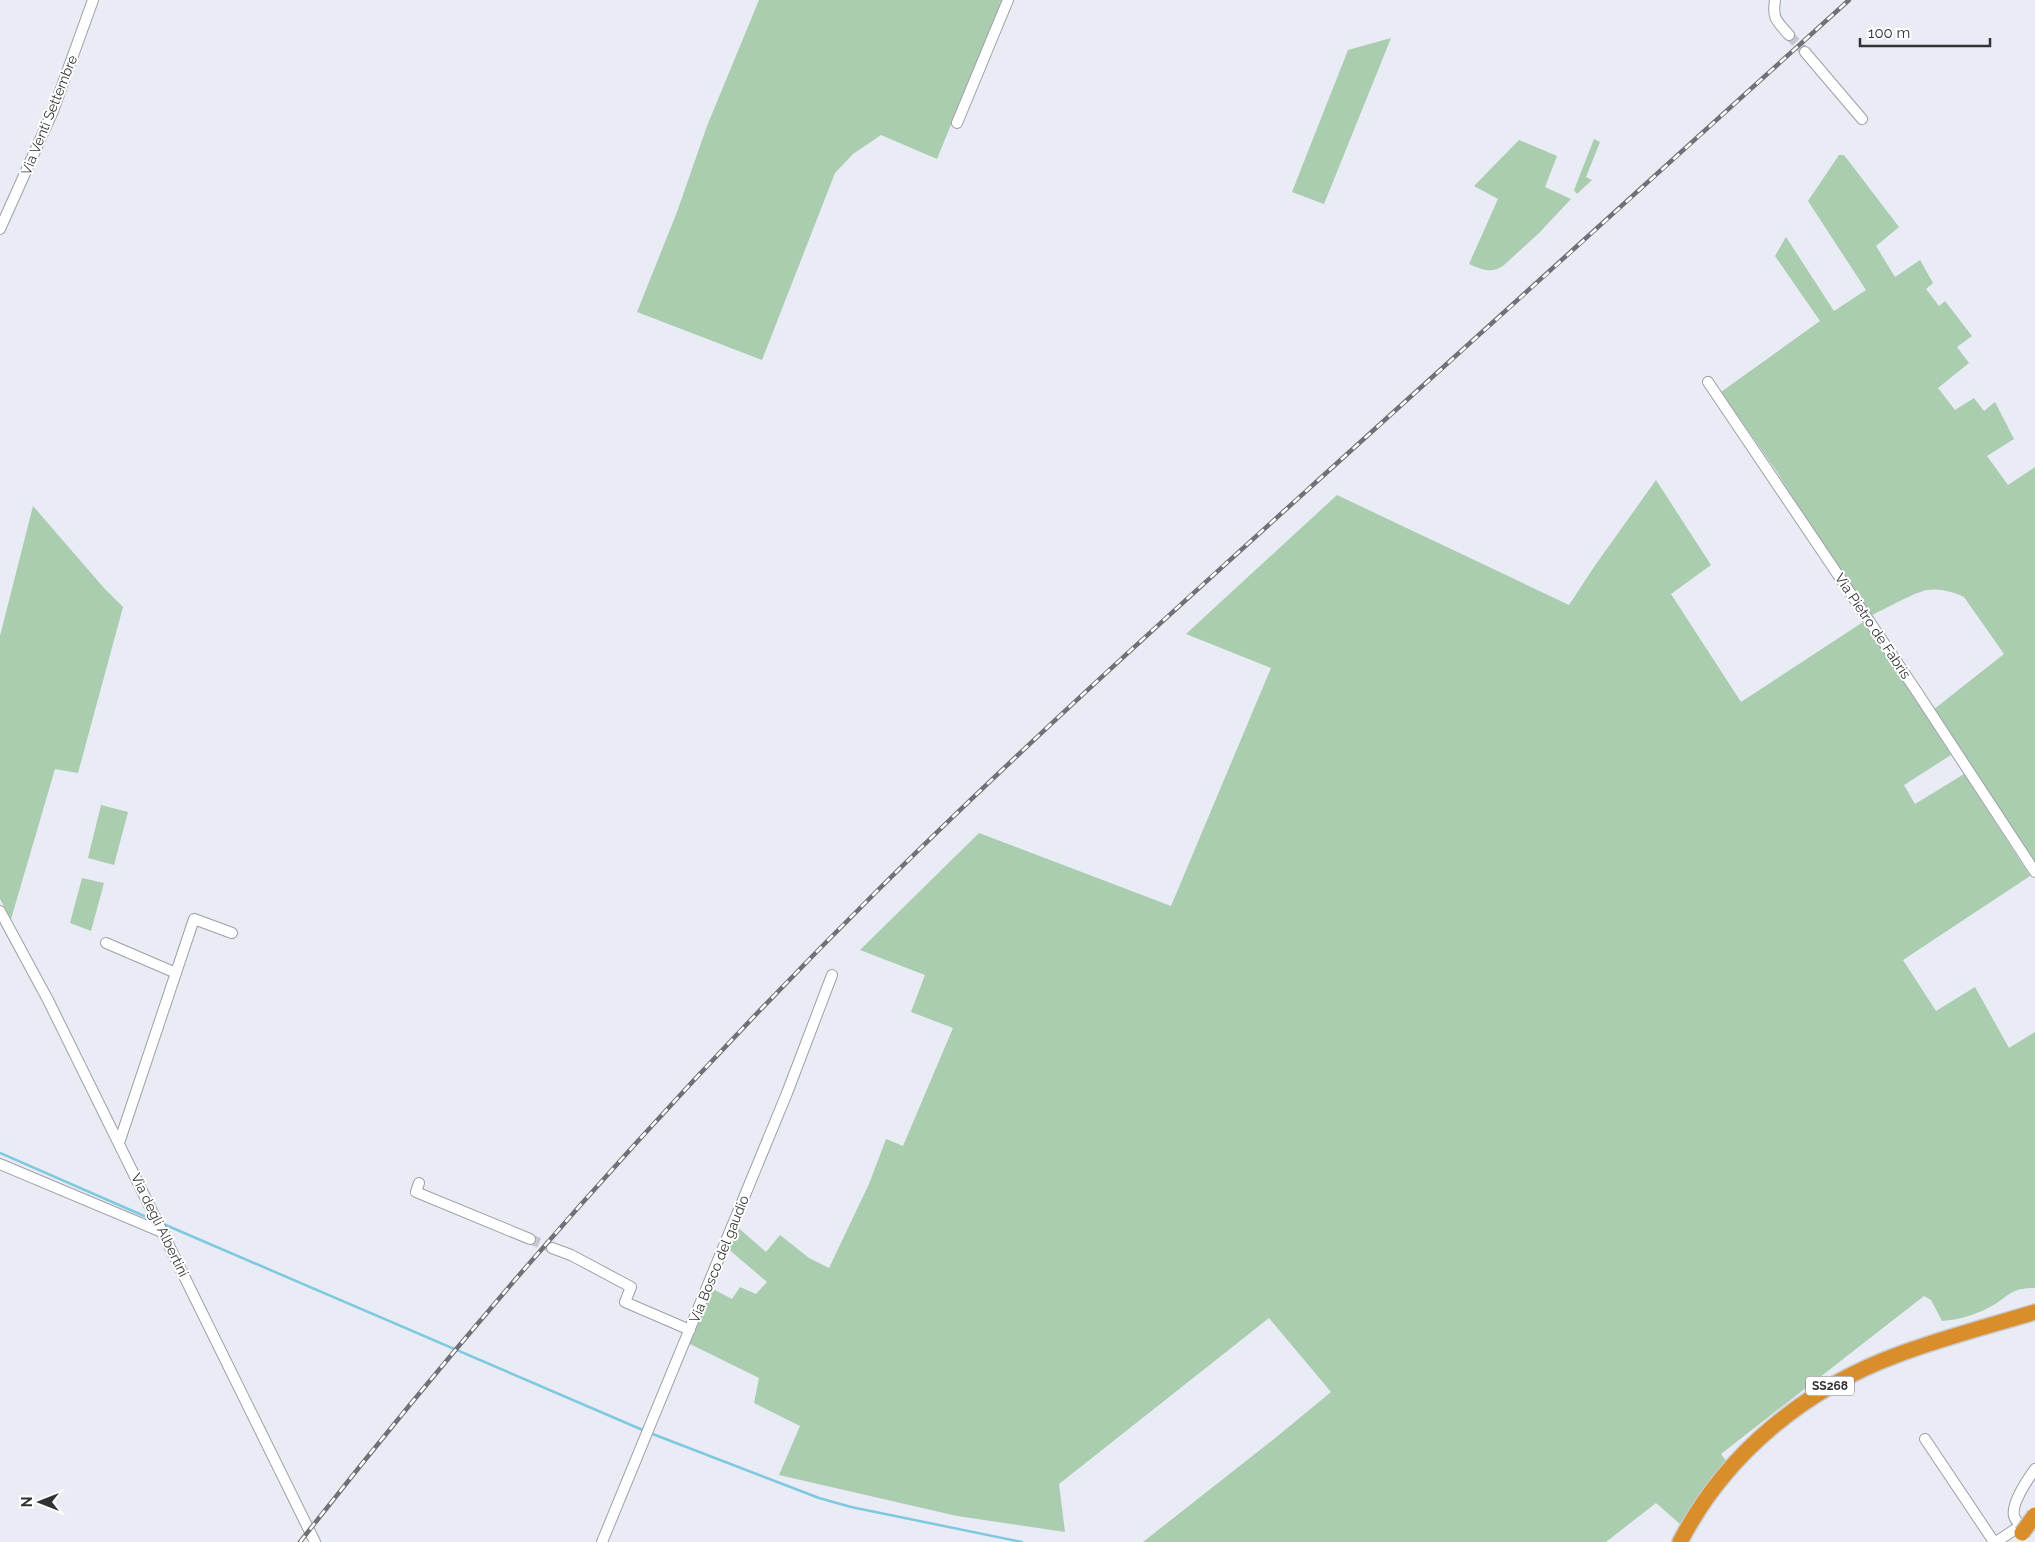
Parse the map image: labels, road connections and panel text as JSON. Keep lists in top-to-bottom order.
{
  "streets": {
    "highway": ["SS268"],
    "street": [
      "Via Venti Settembre",
      "Via Pietro de Fabris",
      "Via degli Albertini",
      "Via Bosco del gaudio"
    ]
  },
  "scale_bar": "100 m",
  "north": "left"
}
